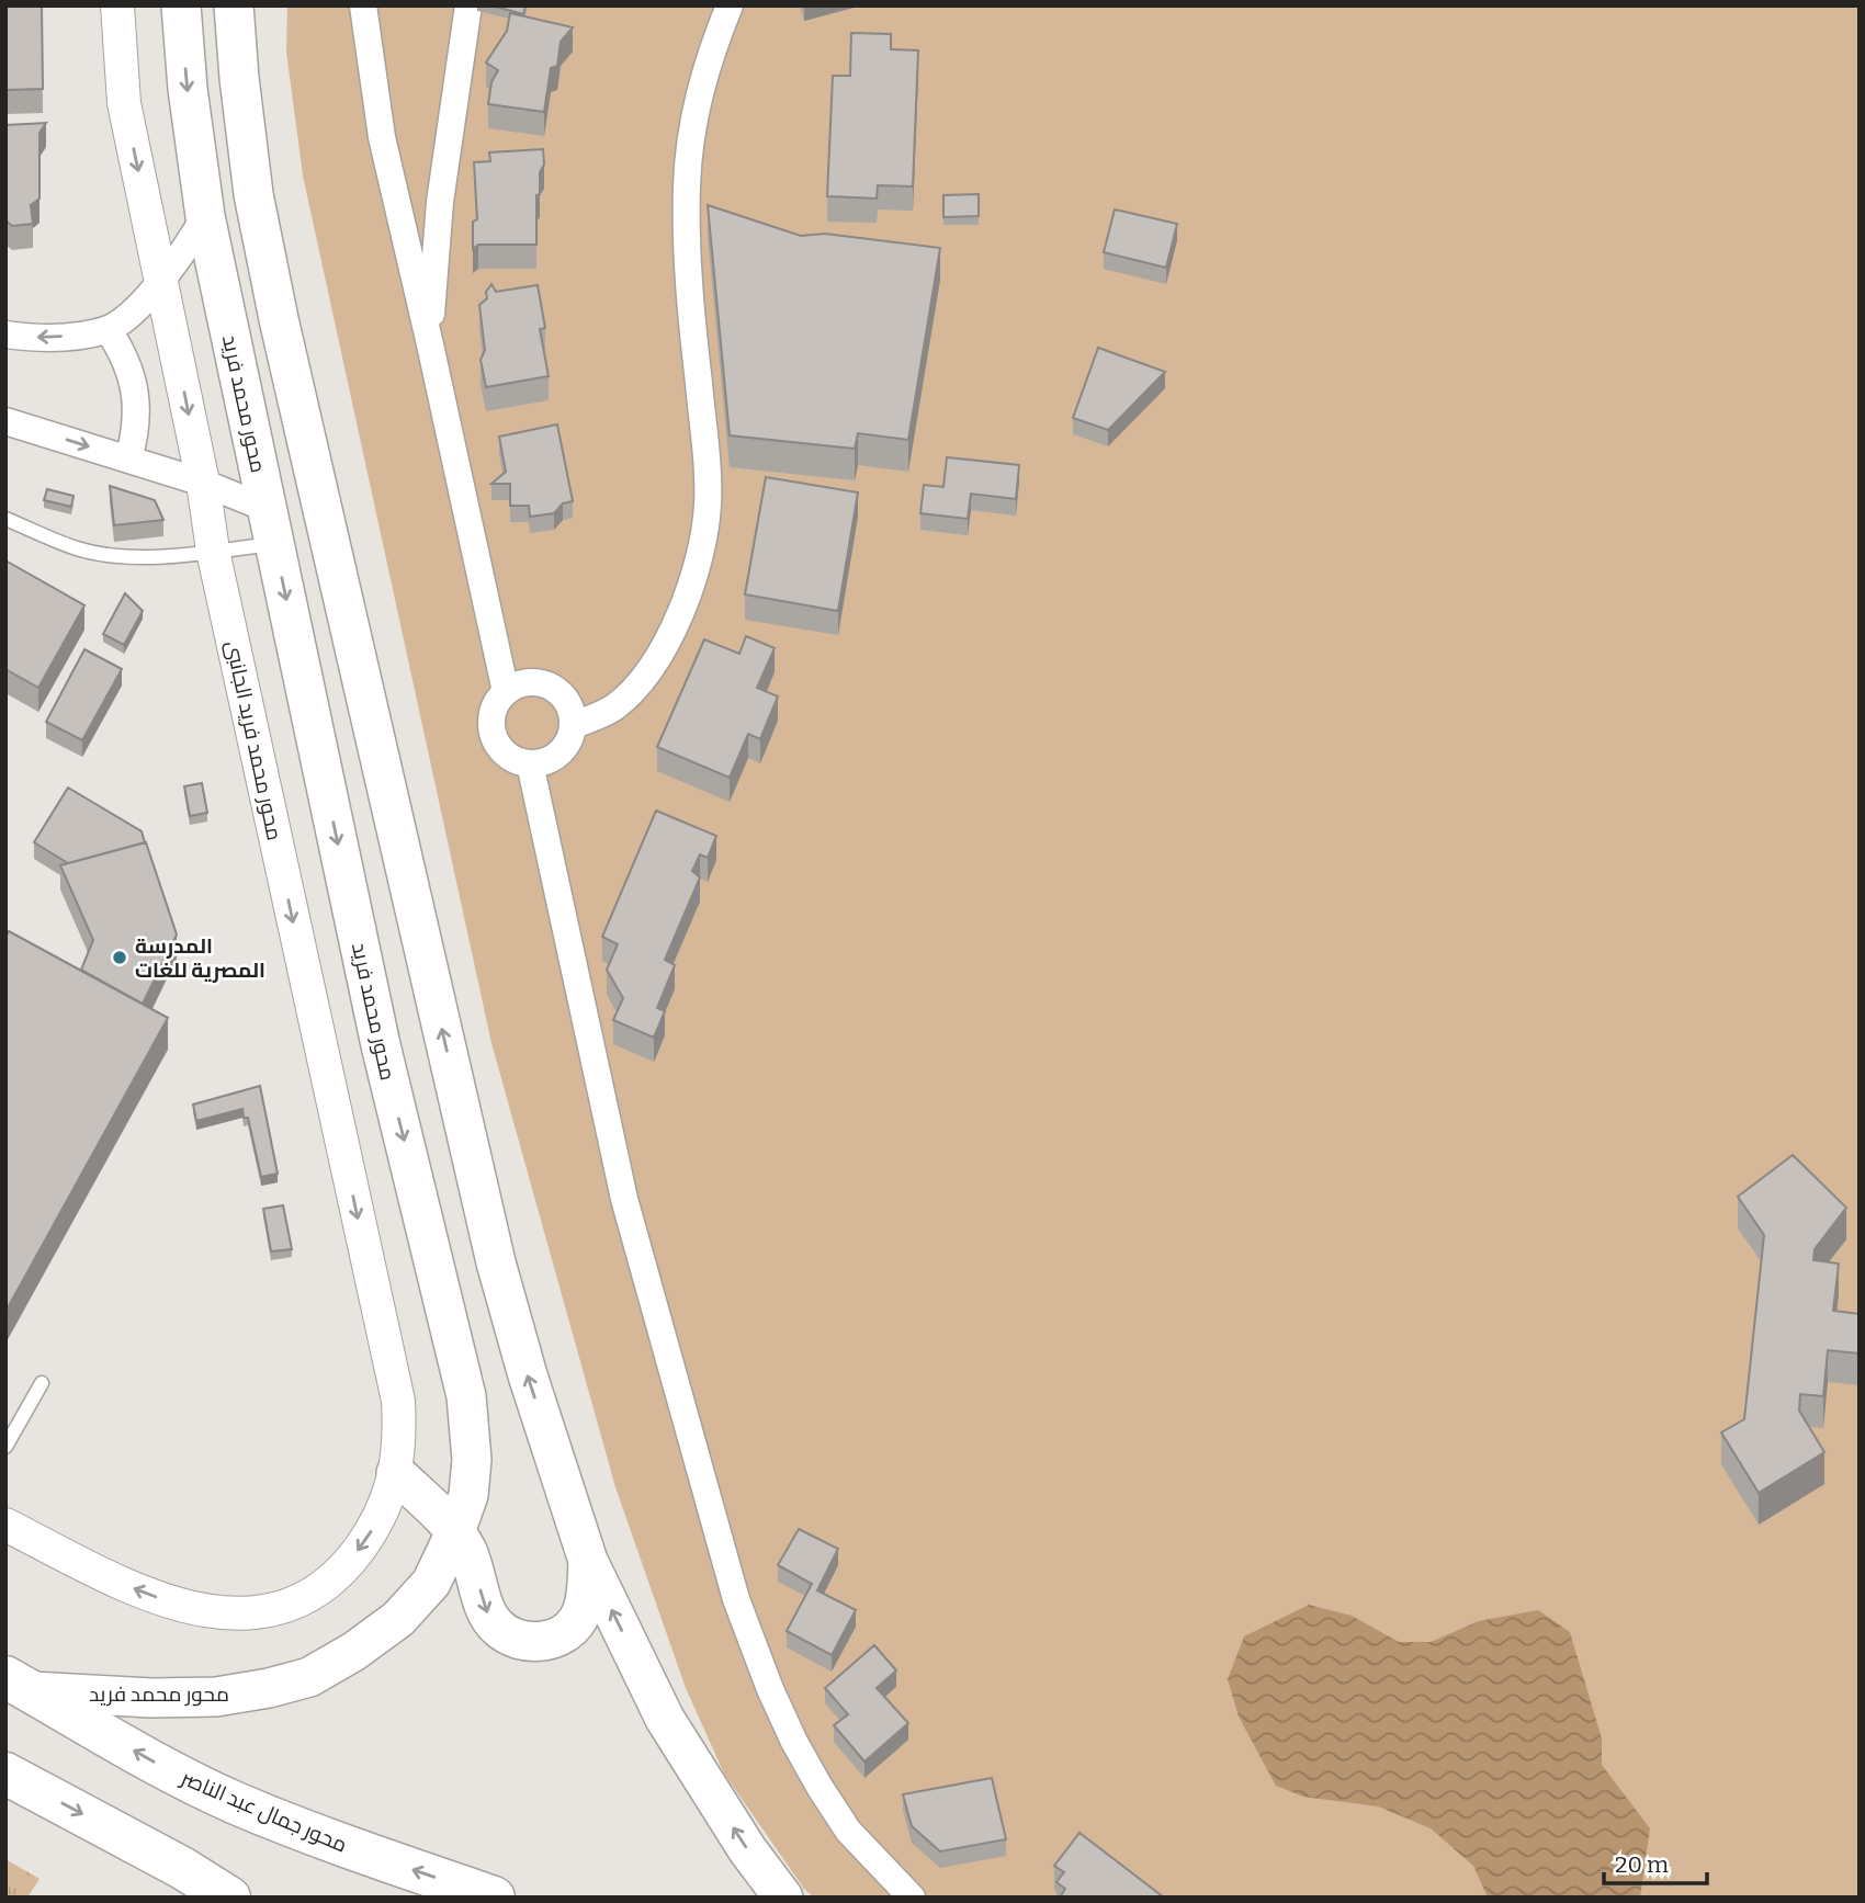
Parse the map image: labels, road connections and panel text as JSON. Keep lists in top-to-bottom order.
{
  "streets": {
    "main road": ["محور محمد فريد", "محور جمال عبد الناصر"],
    "street": ["محور محمد فريد الجانبى"]
  },
  "crossings": [
    ["محور محمد فريد", "محور جمال عبد الناصر"]
  ],
  "places": ["المدرسة المصرية للغات"],
  "scale_bar": "20 m"
}
